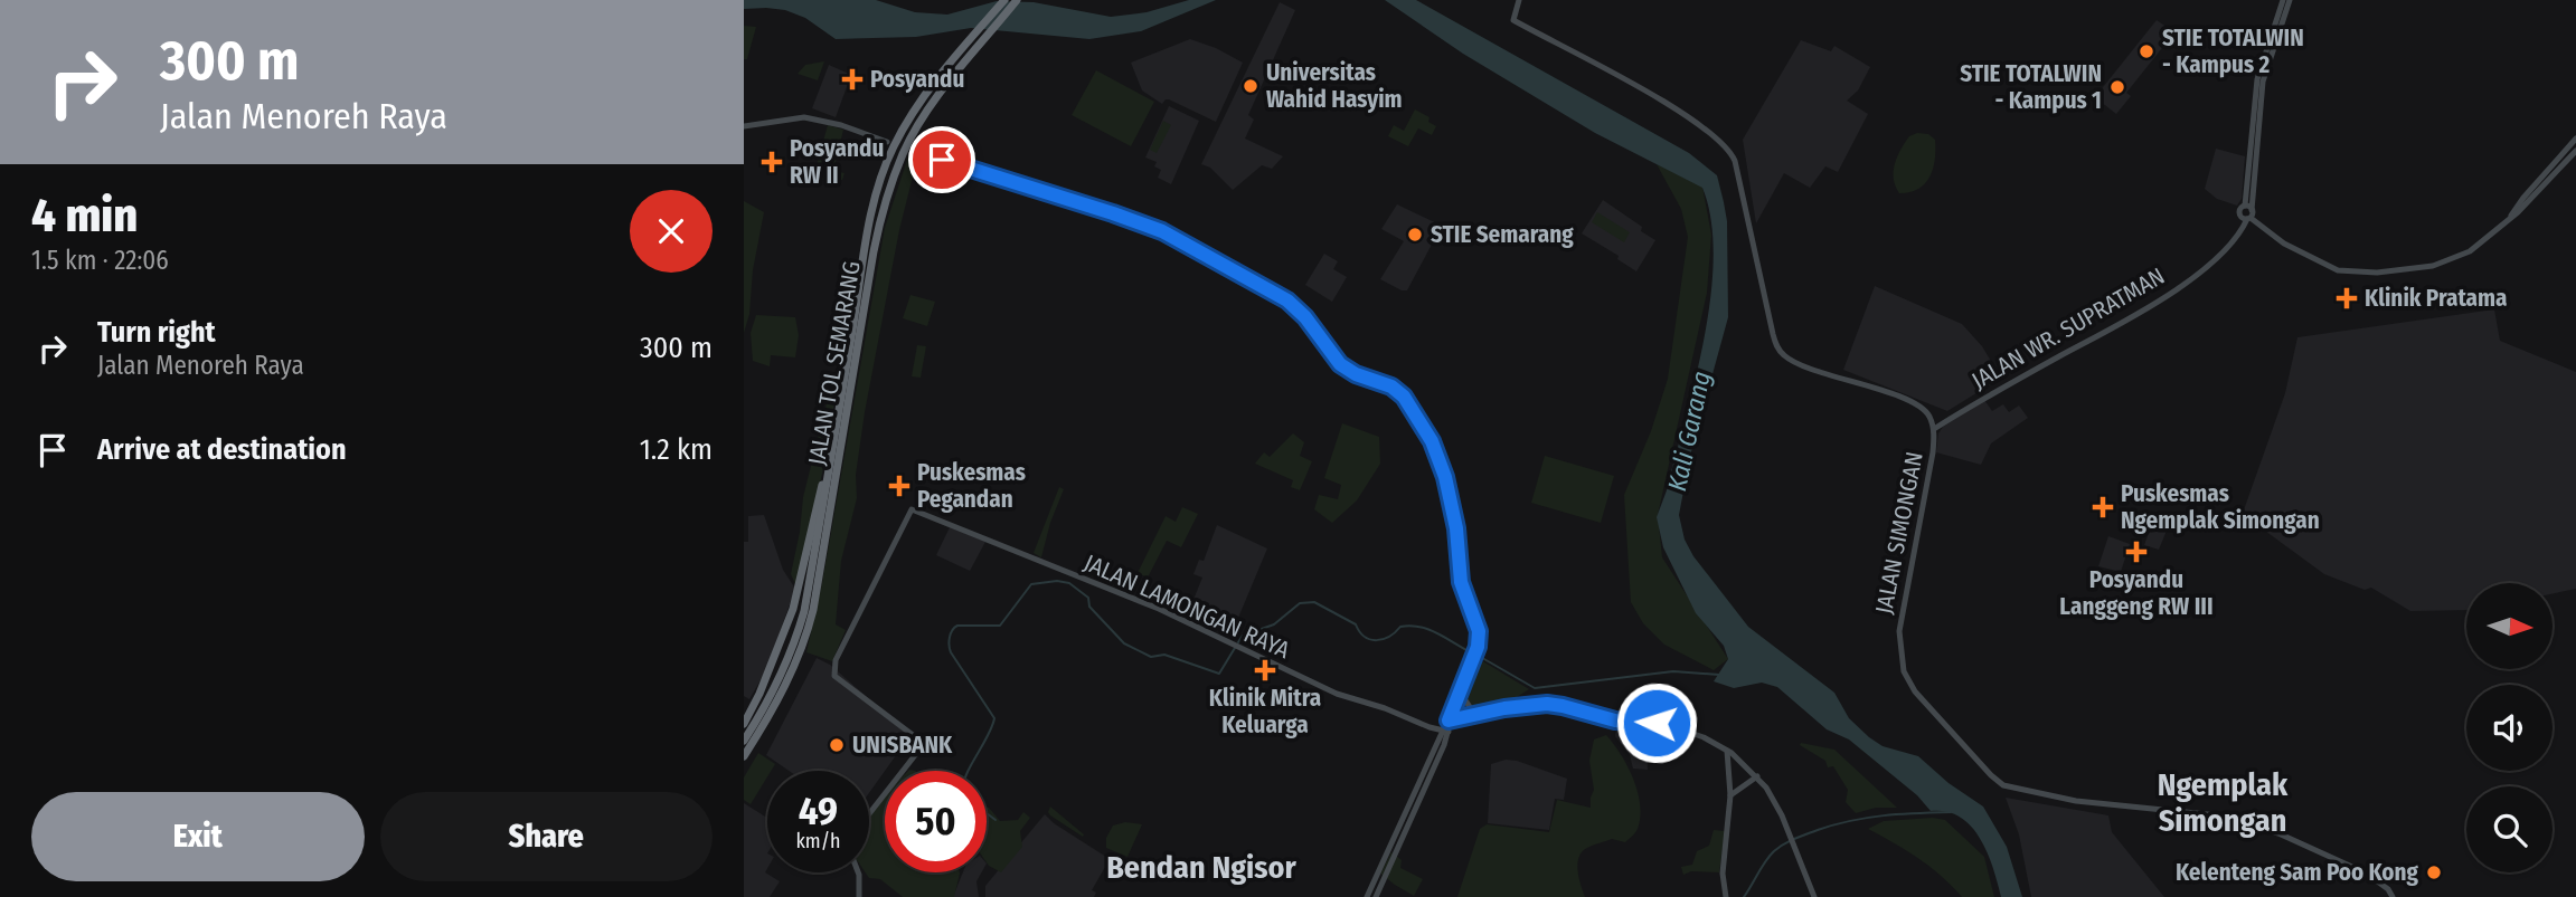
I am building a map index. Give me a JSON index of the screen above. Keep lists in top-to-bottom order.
{
  "streets": {
    "highway": ["JALAN TOL SEMARANG"],
    "main road": ["JALAN WR. SUPRATMAN", "JALAN SIMONGAN", "JALAN LAMONGAN RAYA"]
  },
  "crossings": [
    ["JALAN WR. SUPRATMAN", "JALAN SIMONGAN"]
  ],
  "districts": ["Ngemplak Simongan", "Bendan Ngisor"],
  "water": ["Kali Garang"],
  "places": {
    "other": [
      "STIE TOTALWIN - Kampus 2",
      "Universitas Wahid Hasyim",
      "STIE TOTALWIN - Kampus 1",
      "STIE Semarang",
      "UNISBANK",
      "Kelenteng Sam Poo Kong"
    ],
    "health": [
      "Posyandu",
      "Posyandu RW II",
      "Klinik Pratama",
      "Puskesmas Pegandan",
      "Puskesmas Ngemplak Simongan",
      "Posyandu Langgeng RW III",
      "Klinik Mitra Keluarga"
    ]
  },
  "north": "right",
  "page": {
    "turn": ["300 m", "Jalan Menoreh Raya"],
    "heading": ["4 min", "1.5 km · 22:06"],
    "list": [
      {
        "name": "Turn right",
        "note": "Jalan Menoreh Raya",
        "value": "300 m"
      },
      {
        "name": "Arrive at destination",
        "value": "1.2 km"
      }
    ],
    "speed": "49 km/h",
    "limit": "50",
    "buttons": ["Exit", "Share"]
  }
}
